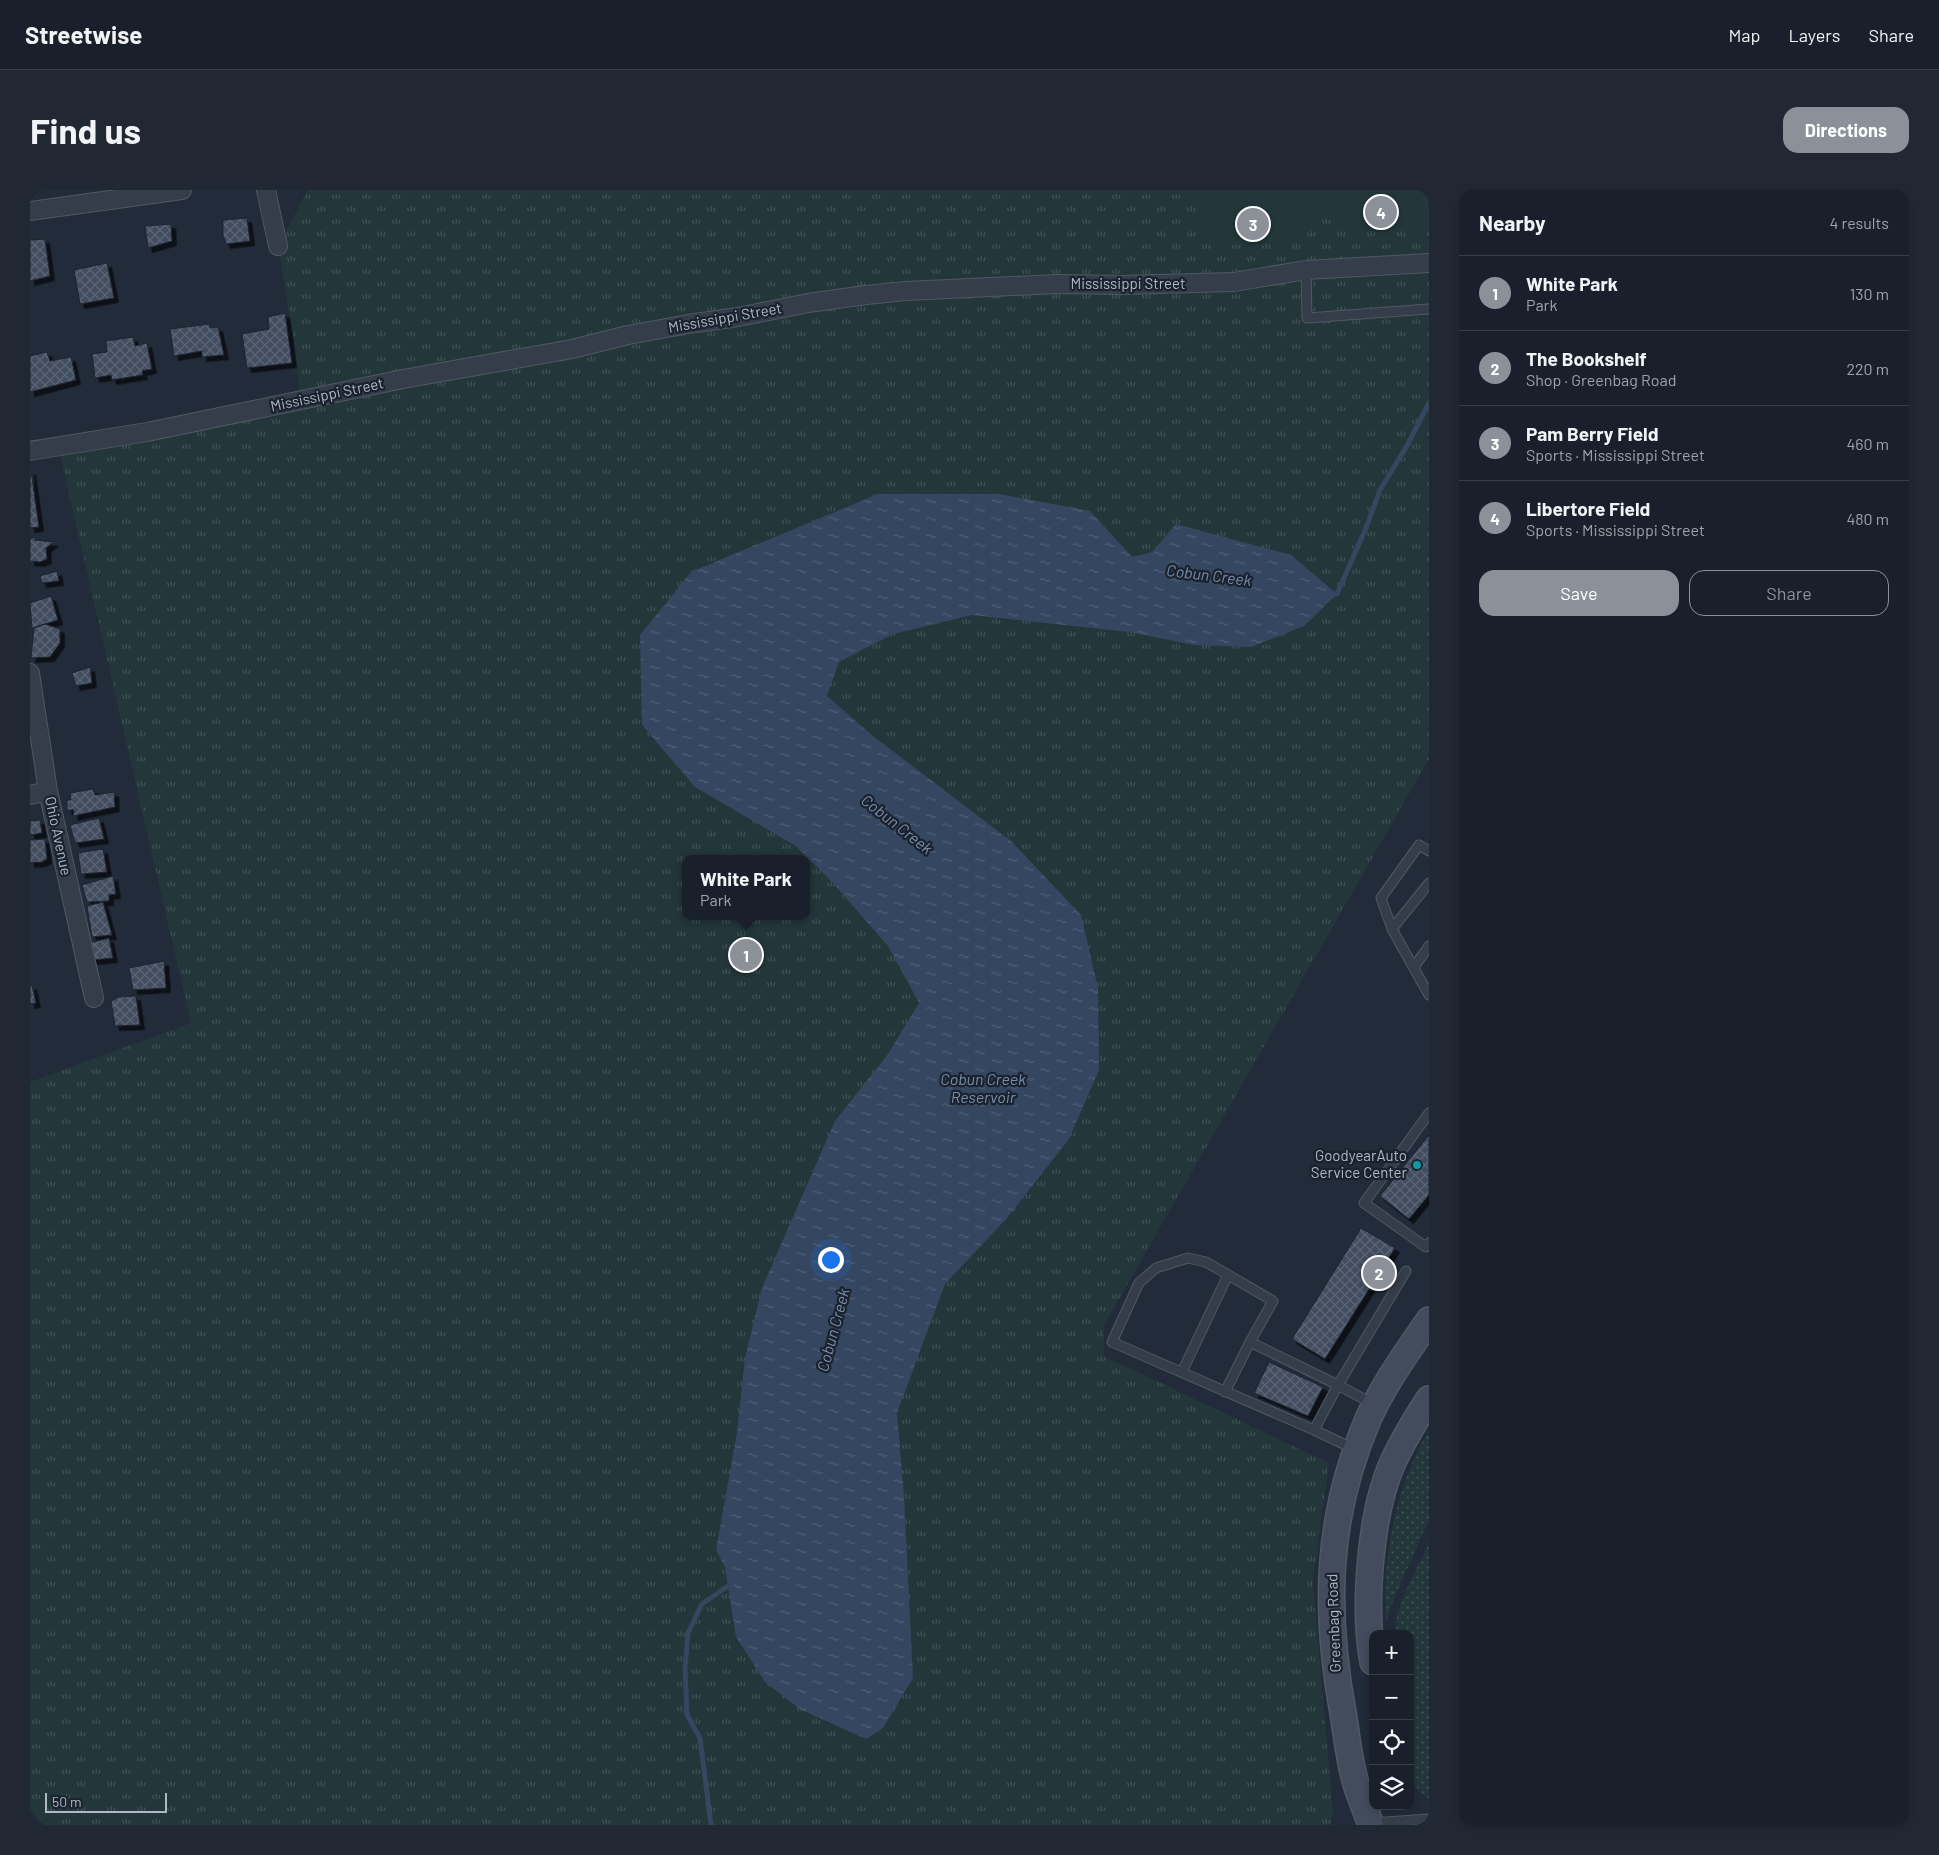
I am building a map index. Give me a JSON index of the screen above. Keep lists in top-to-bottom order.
{
  "streets": {
    "main road": ["Greenbag Road"],
    "street": ["Mississippi Street", "Ohio Avenue"]
  },
  "water": ["Cobun Creek", "Cobun Creek Reservoir"],
  "places": ["GoodyearAuto Service Center"],
  "scale_bar": "50 m",
  "page": {
    "header": "Streetwise",
    "nav": ["Map", "Layers", "Share"],
    "buttons": [
      "Directions",
      ["Save", "Share"]
    ],
    "title": "Find us",
    "heading": ["Nearby", "4 results"],
    "pins": [
      "4",
      "3",
      "1",
      "2"
    ],
    "list": [
      {
        "mark": "1",
        "name": "White Park",
        "note": "Park",
        "value": "130 m"
      },
      {
        "mark": "2",
        "name": "The Bookshelf",
        "note": "Shop · Greenbag Road",
        "value": "220 m"
      },
      {
        "mark": "3",
        "name": "Pam Berry Field",
        "note": "Sports · Mississippi Street",
        "value": "460 m"
      },
      {
        "mark": "4",
        "name": "Libertore Field",
        "note": "Sports · Mississippi Street",
        "value": "480 m"
      }
    ],
    "popup": ["White Park", "Park"],
    "map_buttons": ["+", "−"],
    "scale": "50 m"
  }
}
